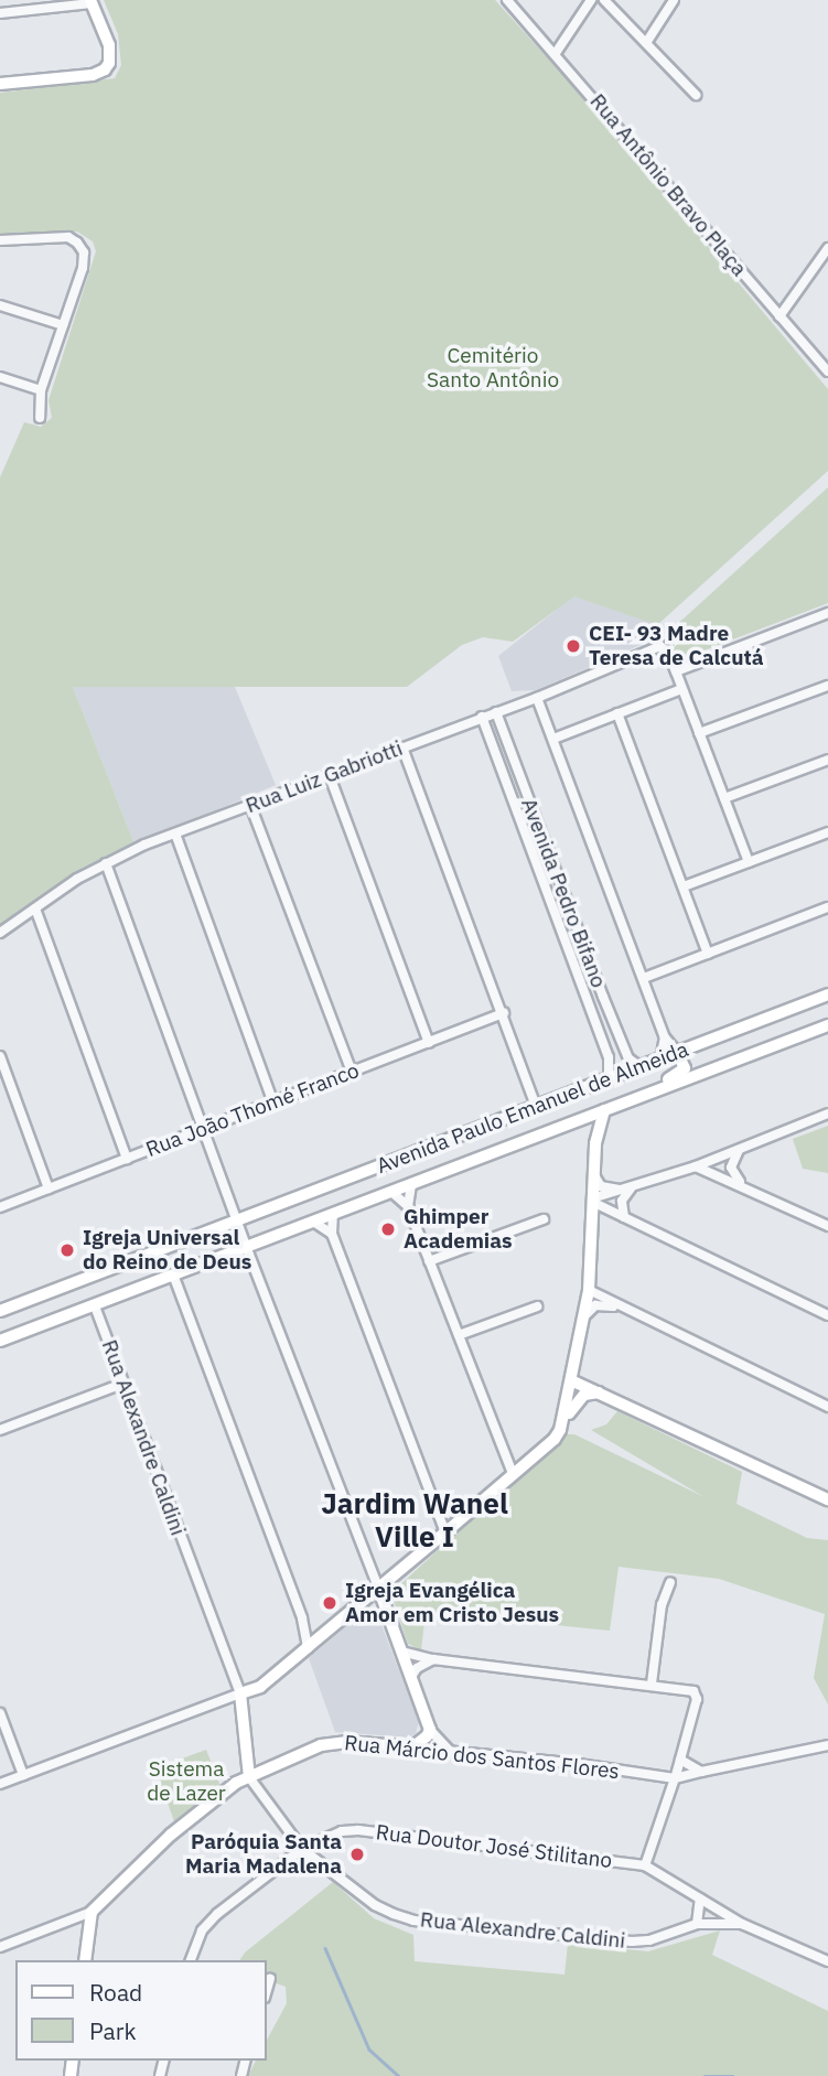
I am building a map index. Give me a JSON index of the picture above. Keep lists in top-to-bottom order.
{
  "streets": {
    "street": [
      "Rua Antônio Bravo Plaça",
      "Rua Luiz Gabriotti",
      "Avenida Pedro Bifano",
      "Avenida Paulo Emanuel de Almeida",
      "Rua João Thomé Franco",
      "Rua Alexandre Caldini",
      "Rua Márcio dos Santos Flores",
      "Rua Doutor José Stilitano"
    ]
  },
  "crossings": [
    ["Rua Luiz Gabriotti", "Avenida Pedro Bifano"],
    ["Avenida Pedro Bifano", "Avenida Paulo Emanuel de Almeida"],
    ["Avenida Paulo Emanuel de Almeida", "Rua Alexandre Caldini"],
    ["Rua Alexandre Caldini", "Rua Márcio dos Santos Flores"],
    ["Rua Alexandre Caldini", "Rua Doutor José Stilitano"]
  ],
  "districts": ["Jardim Wanel Ville I"],
  "parks": ["Cemitério Santo Antônio", "Sistema de Lazer"],
  "places": [
    "CEI- 93 Madre Teresa de Calcutá",
    "Ghimper Academias",
    "Igreja Universal do Reino de Deus",
    "Igreja Evangélica Amor em Cristo Jesus",
    "Paróquia Santa Maria Madalena"
  ],
  "legend": ["Road", "Park"]
}
